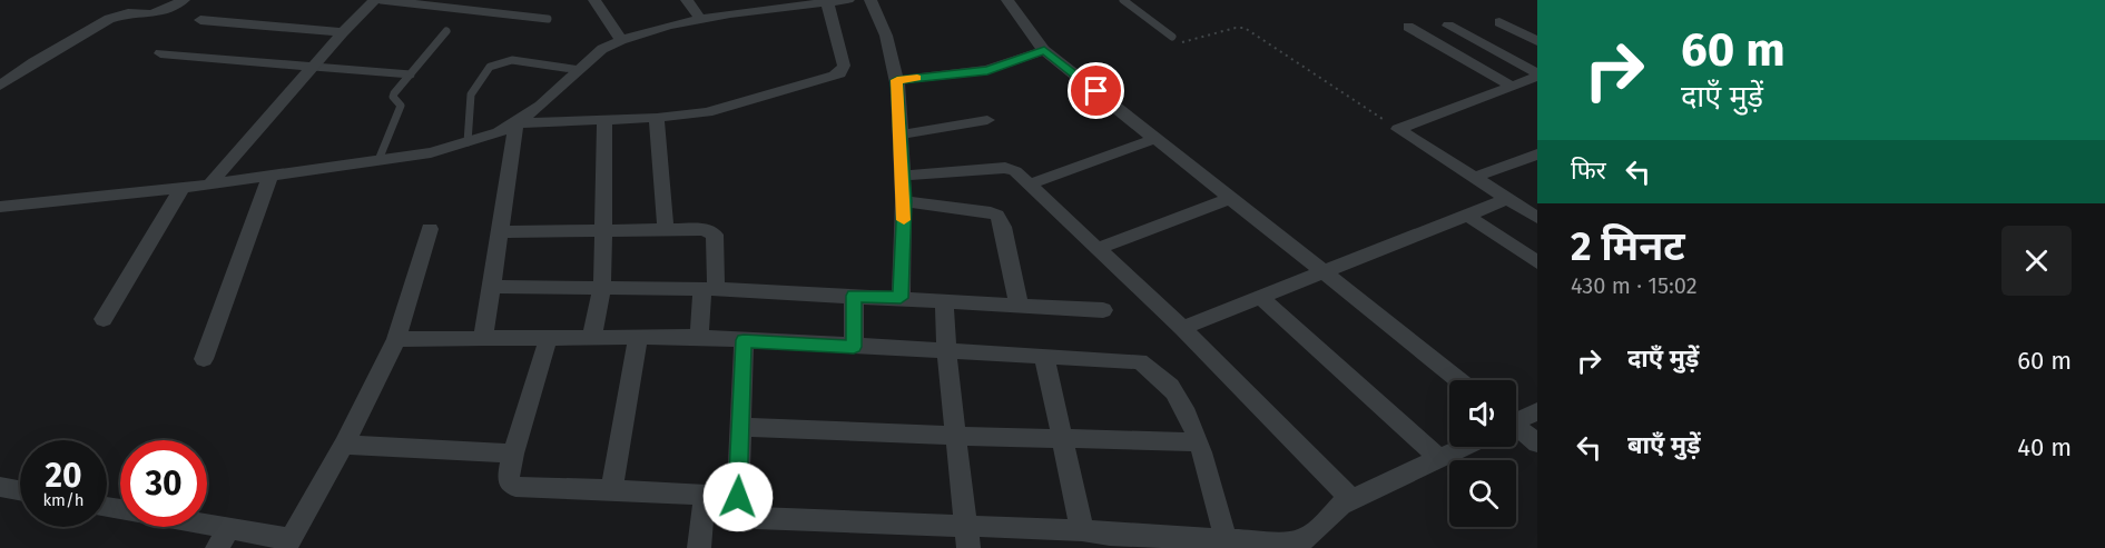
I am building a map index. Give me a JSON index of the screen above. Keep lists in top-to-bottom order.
{
  "page": {
    "turn": ["60 m", "दाएँ मुड़ें"],
    "then": "फिर",
    "heading": ["2 मिनट", "430 m · 15:02"],
    "list": [
      {
        "name": "दाएँ मुड़ें",
        "value": "60 m"
      },
      {
        "name": "बाएँ मुड़ें",
        "value": "40 m"
      }
    ],
    "speed": "20 km/h",
    "limit": "30"
  }
}
